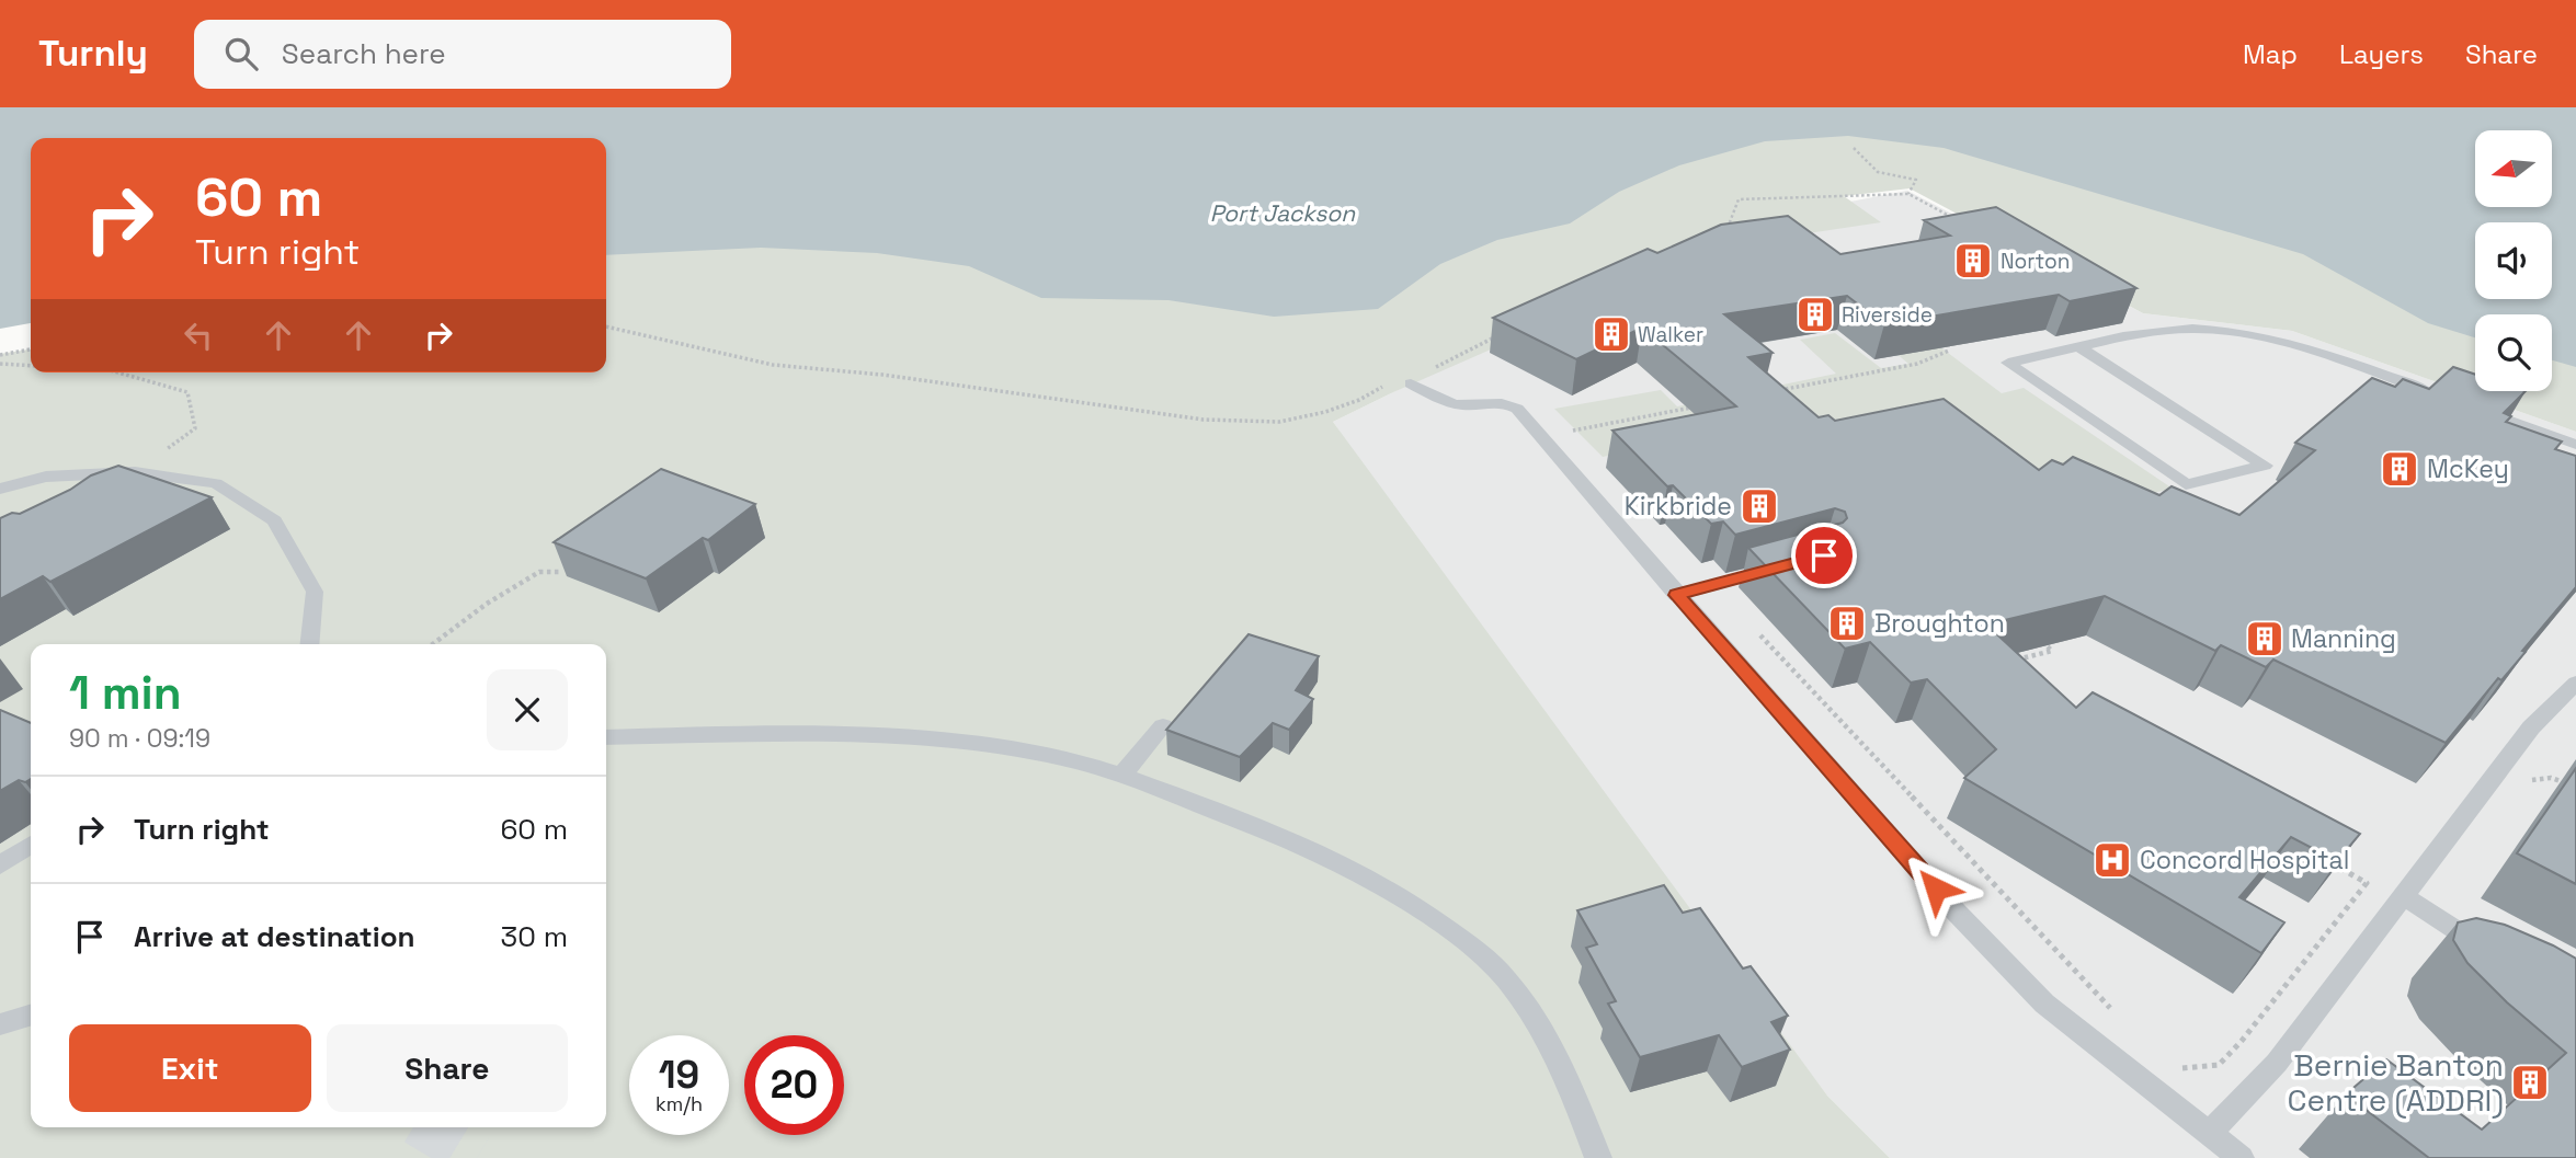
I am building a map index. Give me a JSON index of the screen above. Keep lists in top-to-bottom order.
{
  "water": ["Port Jackson"],
  "places": {
    "building": [
      "Norton",
      "Riverside",
      "Walker",
      "McKey",
      "Kirkbride",
      "Broughton",
      "Manning",
      "Bernie Banton Centre (ADDRI)"
    ],
    "hospital": ["Concord Hospital"]
  },
  "north": "left",
  "page": {
    "header": "Turnly",
    "search": "Search here",
    "nav": ["Map", "Layers", "Share"],
    "turn": ["60 m", "Turn right"],
    "heading": ["1 min", "90 m · 09:19"],
    "list": [
      {
        "name": "Turn right",
        "value": "60 m"
      },
      {
        "name": "Arrive at destination",
        "value": "30 m"
      }
    ],
    "buttons": ["Exit", "Share"],
    "speed": "19 km/h",
    "limit": "20"
  }
}
